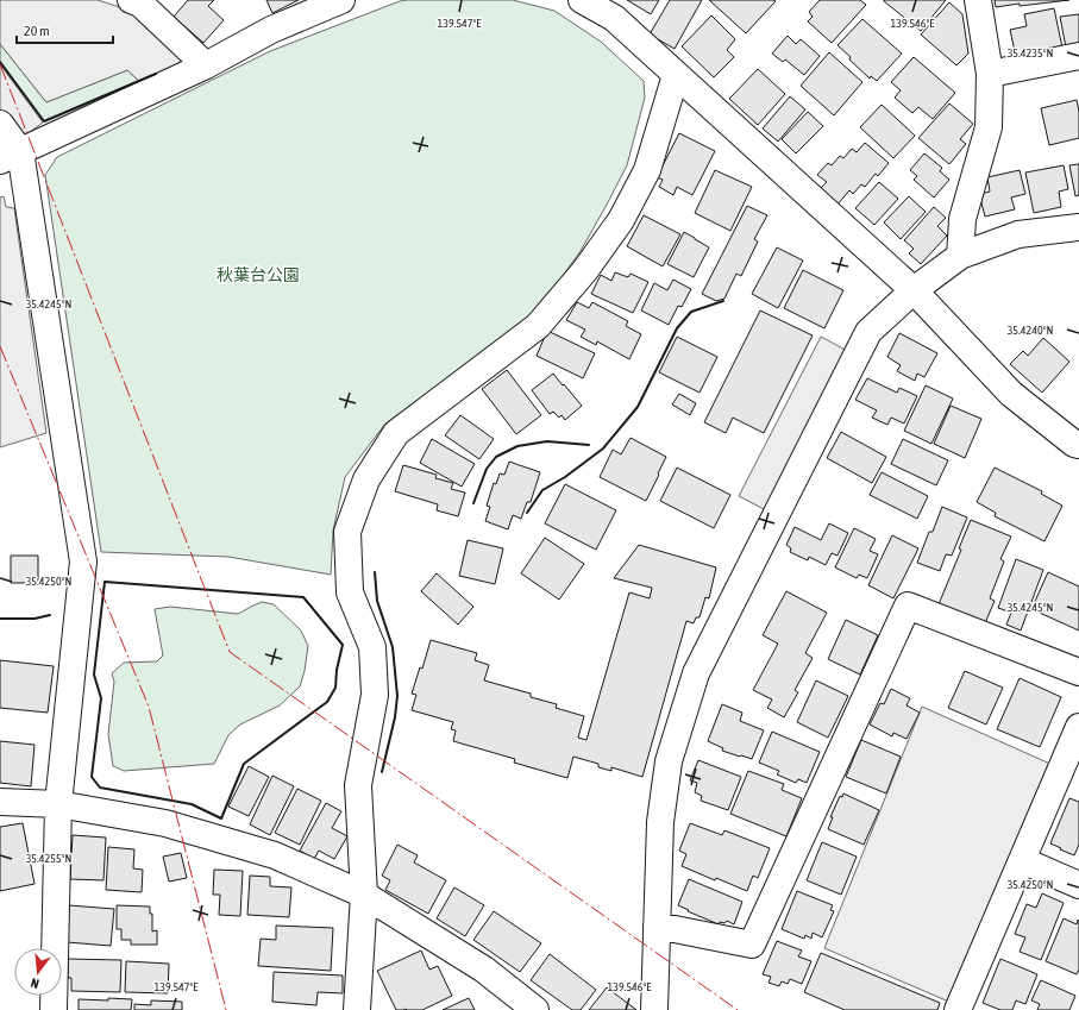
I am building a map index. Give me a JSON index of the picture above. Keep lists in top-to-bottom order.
{
  "parks": ["秋葉台公園"],
  "scale_bar": "20 m",
  "north": "bottom",
  "coordinates": [
    "139.547°E",
    "139.546°E",
    "35.4235°N",
    "35.4245°N",
    "35.4240°N",
    "35.4250°N",
    "35.4255°N"
  ]
}
